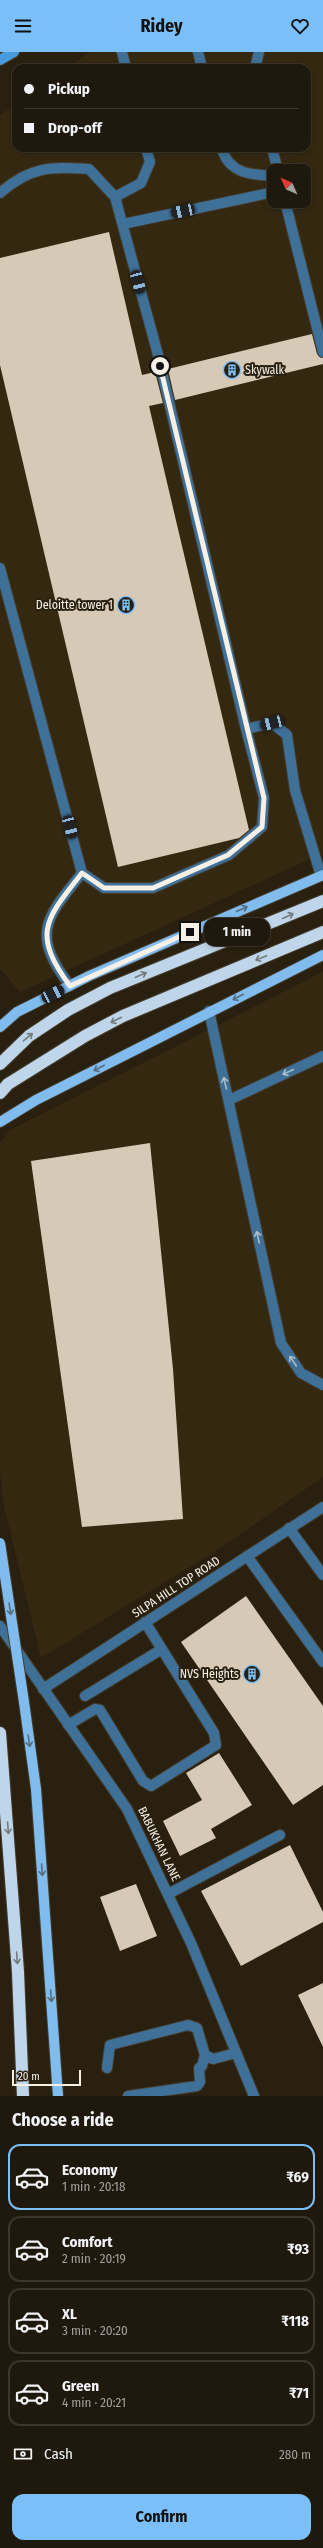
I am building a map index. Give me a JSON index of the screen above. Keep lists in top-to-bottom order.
{
  "streets": {
    "street": ["SILPA HILL TOP ROAD", "BABUKHAN LANE"]
  },
  "crossings": [
    ["SILPA HILL TOP ROAD", "BABUKHAN LANE"]
  ],
  "places": {
    "building": ["Skywalk", "Deloitte tower 1", "NVS Heights"]
  },
  "scale_bar": "20 m",
  "north": "top left",
  "page": {
    "header": "Ridey",
    "banner": ["Pickup", "Drop-off"],
    "bubble": "1 min",
    "scale": "20 m",
    "heading": "Choose a ride",
    "list": [
      {
        "name": "Economy",
        "note": "1 min · 20:18",
        "value": "₹69"
      },
      {
        "name": "Comfort",
        "note": "2 min · 20:19",
        "value": "₹93"
      },
      {
        "name": "XL",
        "note": "3 min · 20:20",
        "value": "₹118"
      },
      {
        "name": "Green",
        "note": "4 min · 20:21",
        "value": "₹71"
      }
    ],
    "pay": ["Cash", "280 m"],
    "buttons": "Confirm"
  }
}
